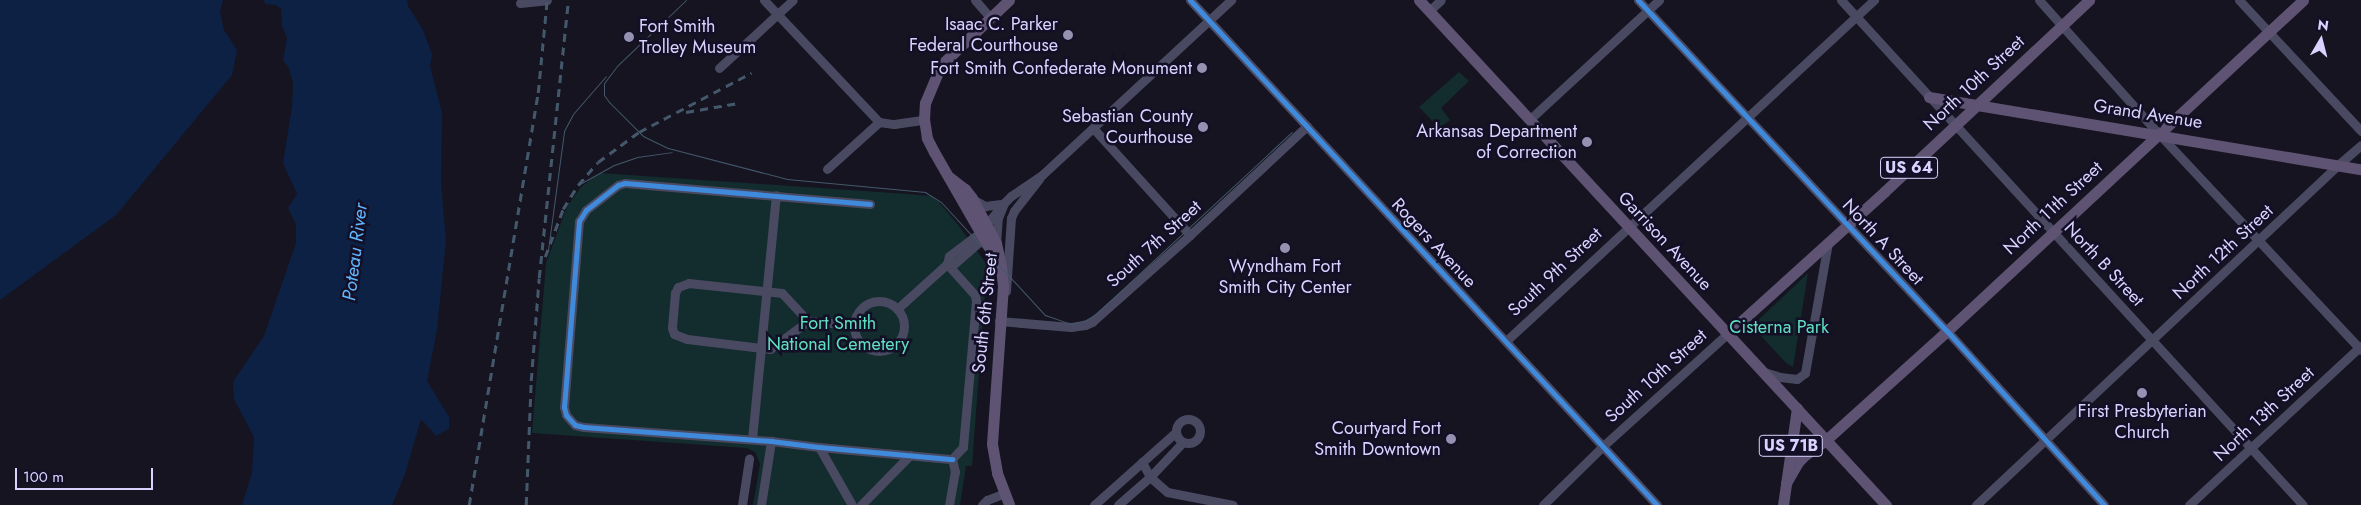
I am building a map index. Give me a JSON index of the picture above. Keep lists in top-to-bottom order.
{
  "streets": {
    "main road": [
      "North 10th Street",
      "Grand Avenue",
      "US 64",
      "North 11th Street",
      "Garrison Avenue",
      "South 6th Street",
      "US 71B"
    ],
    "street": [
      "North A Street",
      "Rogers Avenue",
      "South 7th Street",
      "North 12th Street",
      "North B Street",
      "South 9th Street",
      "South 10th Street",
      "North 13th Street"
    ]
  },
  "crossings": [
    ["North 10th Street", "Grand Avenue"],
    ["North 10th Street", "Garrison Avenue"],
    ["North 10th Street", "North A Street"],
    ["North 10th Street", "North B Street"],
    ["North 10th Street", "South 10th Street"],
    ["Grand Avenue", "North 11th Street"],
    ["Grand Avenue", "North 12th Street"],
    ["Grand Avenue", "North B Street"],
    ["North 11th Street", "Garrison Avenue"],
    ["North 11th Street", "North A Street"],
    ["North 11th Street", "North B Street"],
    ["North 11th Street", "US 71B"],
    ["Garrison Avenue", "South 9th Street"],
    ["Garrison Avenue", "South 10th Street"],
    ["Garrison Avenue", "US 71B"],
    ["North A Street", "North 12th Street"],
    ["North A Street", "South 9th Street"],
    ["Rogers Avenue", "South 7th Street"],
    ["Rogers Avenue", "South 9th Street"],
    ["Rogers Avenue", "South 6th Street"],
    ["Rogers Avenue", "South 10th Street"],
    ["South 7th Street", "South 6th Street"],
    ["North 12th Street", "North B Street"],
    ["North B Street", "South 9th Street"],
    ["North B Street", "North 13th Street"]
  ],
  "water": ["Poteau River"],
  "parks": ["Fort Smith National Cemetery", "Cisterna Park"],
  "places": [
    "Isaac C. Parker Federal Courthouse",
    "Fort Smith Trolley Museum",
    "Fort Smith Confederate Monument",
    "Sebastian County Courthouse",
    "Arkansas Department of Correction",
    "Wyndham Fort Smith City Center",
    "First Presbyterian Church",
    "Courtyard Fort Smith Downtown"
  ],
  "scale_bar": "100 m",
  "north": "top"
}
